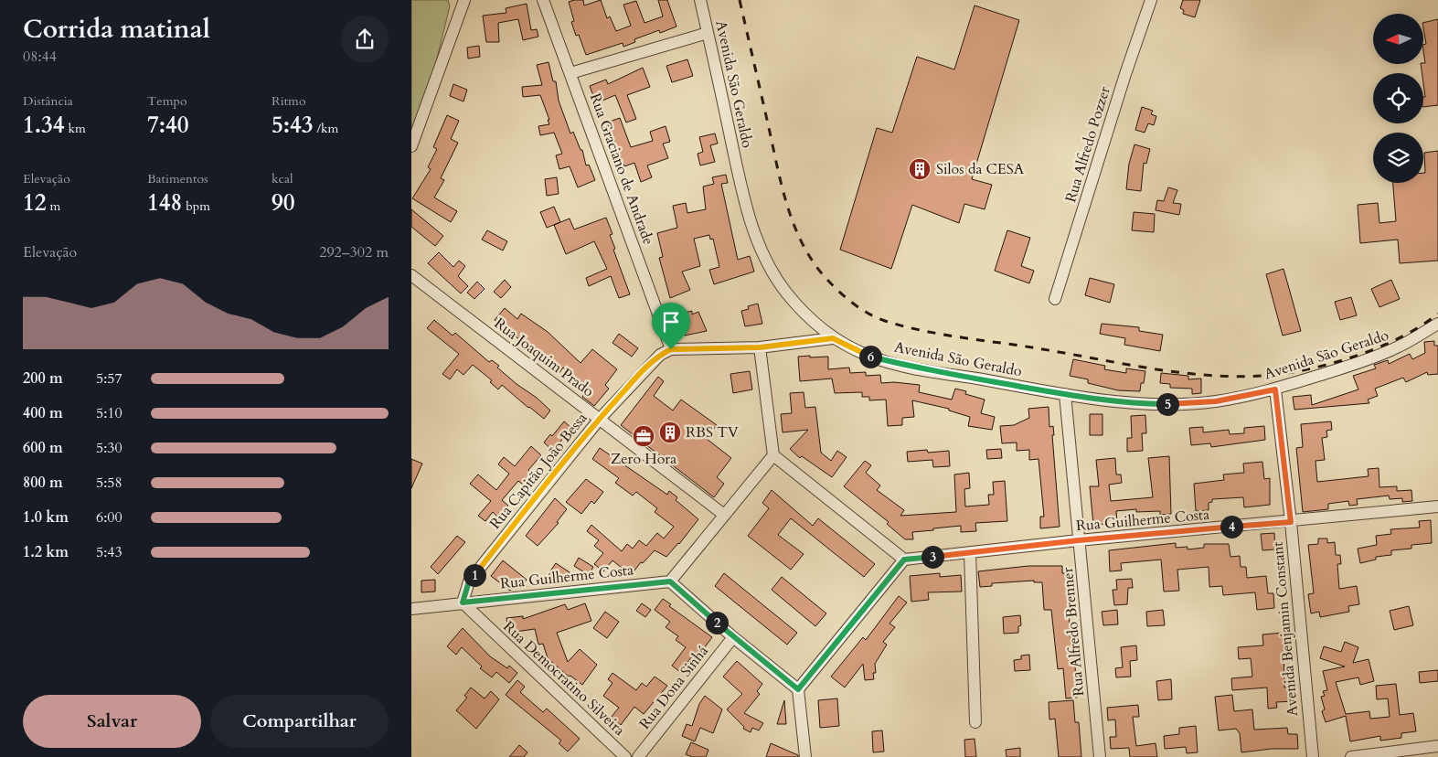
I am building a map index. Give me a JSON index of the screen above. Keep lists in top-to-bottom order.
{
  "streets": {
    "street": [
      "Avenida São Geraldo",
      "Rua Alfredo Pozzer",
      "Rua Graciano de Andrade",
      "Rua Joaquim Prado",
      "Rua Capitão João Bessa",
      "Rua Guilherme Costa",
      "Avenida Benjamin Constant",
      "Rua Alfredo Brenner",
      "Rua Democratino Silveira",
      "Rua Dona Sinhá"
    ]
  },
  "crossings": [
    ["Avenida São Geraldo", "Avenida Benjamin Constant"],
    ["Avenida São Geraldo", "Rua Alfredo Brenner"],
    ["Rua Graciano de Andrade", "Rua Capitão João Bessa"],
    ["Rua Joaquim Prado", "Rua Capitão João Bessa"],
    ["Rua Capitão João Bessa", "Rua Guilherme Costa"],
    ["Rua Capitão João Bessa", "Rua Democratino Silveira"],
    ["Rua Guilherme Costa", "Avenida Benjamin Constant"],
    ["Rua Guilherme Costa", "Rua Alfredo Brenner"],
    ["Rua Guilherme Costa", "Rua Democratino Silveira"]
  ],
  "places": {
    "building": ["Silos da CESA", "RBS TV"],
    "office": ["Zero Hora"]
  },
  "north": "left",
  "page": {
    "heading": ["Corrida matinal", "08:44"],
    "stats": [
      ["Distância", "1.34 km"],
      ["Tempo", "7:40"],
      ["Ritmo", "5:43 /km"],
      ["Elevação", "12 m"],
      ["Batimentos", "148 bpm"],
      ["kcal", "90"]
    ],
    "chart": ["Elevação", "292–302 m"],
    "pins": [
      "6",
      "5",
      "4",
      "3",
      "1",
      "2"
    ],
    "list": [
      {
        "name": "200 m",
        "note": "5:57"
      },
      {
        "name": "400 m",
        "note": "5:10"
      },
      {
        "name": "600 m",
        "note": "5:30"
      },
      {
        "name": "800 m",
        "note": "5:58"
      },
      {
        "name": "1.0 km",
        "note": "6:00"
      },
      {
        "name": "1.2 km",
        "note": "5:43"
      }
    ],
    "buttons": ["Salvar", "Compartilhar"]
  }
}
